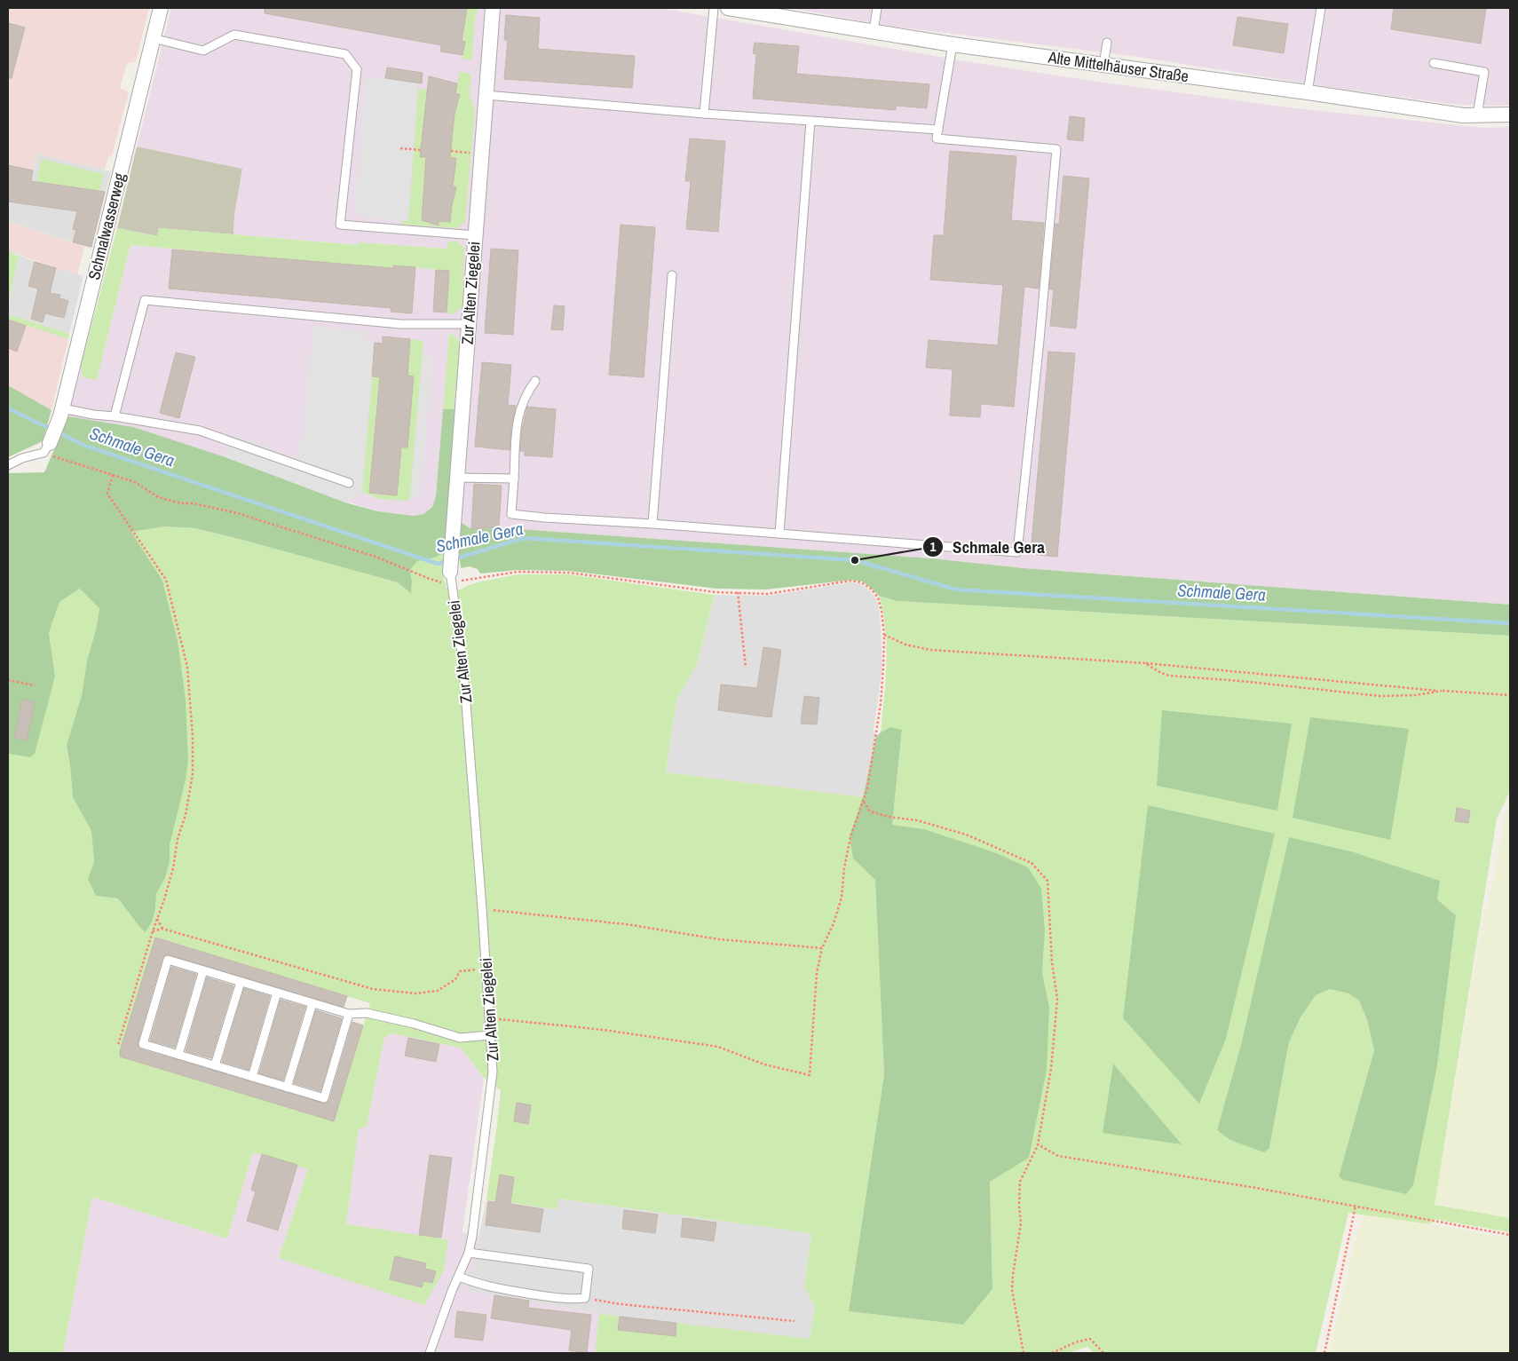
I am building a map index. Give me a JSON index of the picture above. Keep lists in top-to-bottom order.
{
  "streets": {
    "street": ["Alte Mittelhäuser Straße", "Schmalwasserweg", "Zur Alten Ziegelei"]
  },
  "water": ["Schmale Gera"],
  "places": ["Schmale Gera"]
}
